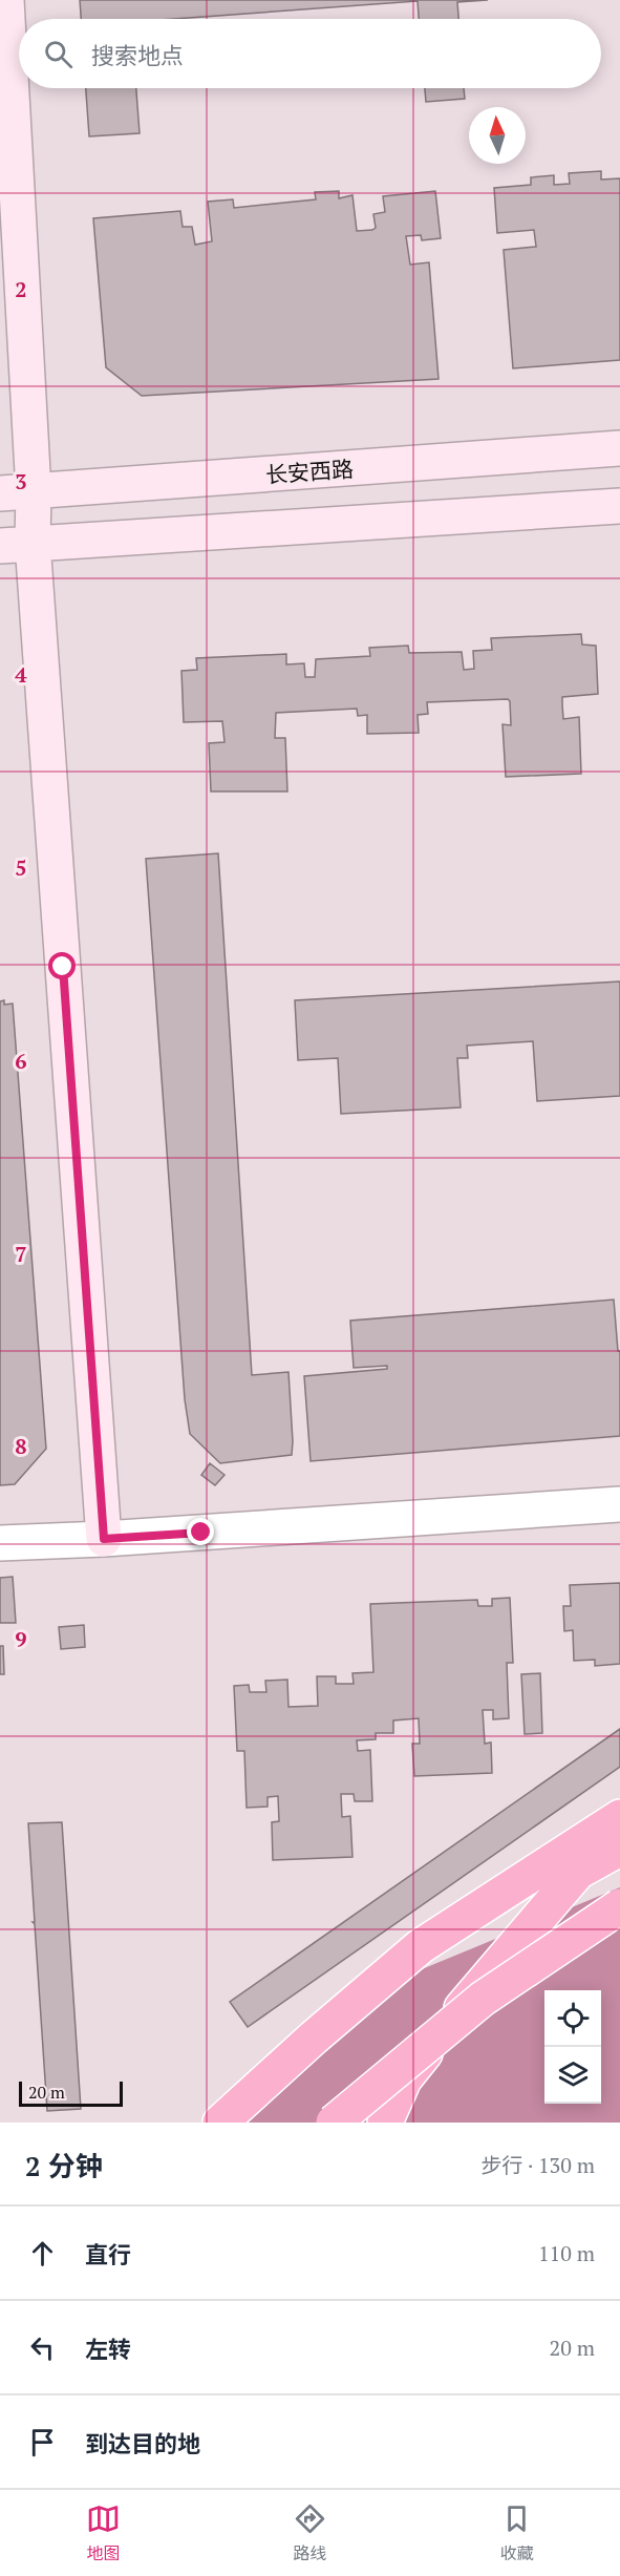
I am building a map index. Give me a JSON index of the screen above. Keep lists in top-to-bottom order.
{
  "streets": {
    "street": ["长安西路"]
  },
  "scale_bar": "20 m",
  "north": "top",
  "page": {
    "search": "搜索地点",
    "scale": "20 m",
    "heading": ["2 分钟", "步行 · 130 m"],
    "list": [
      ["直行", "110 m"],
      ["左转", "20 m"],
      "到达目的地"
    ],
    "nav": ["地图", "路线", "收藏"]
  },
  "grid": {
    "rows": [
      "2",
      "3",
      "4",
      "5",
      "6",
      "7",
      "8",
      "9"
    ]
  }
}
